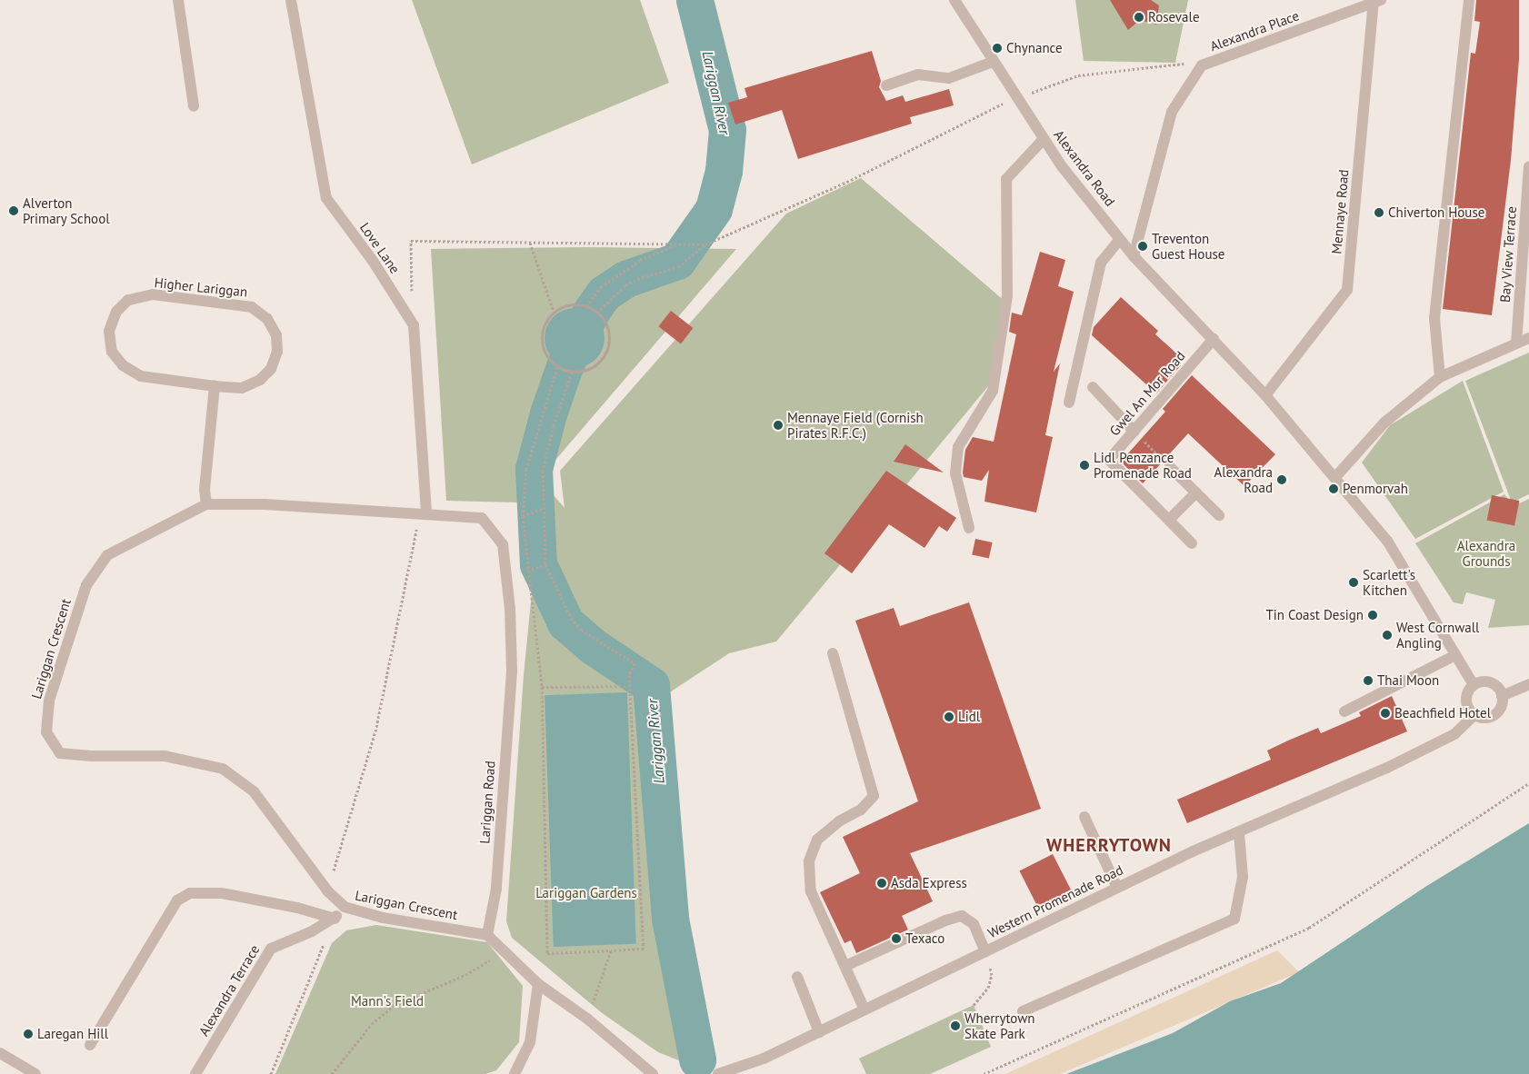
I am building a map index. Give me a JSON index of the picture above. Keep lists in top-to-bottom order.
{
  "streets": {
    "street": [
      "Alexandra Place",
      "Alexandra Road",
      "Mennaye Road",
      "Love Lane",
      "Bay View Terrace",
      "Higher Lariggan",
      "Gwel An Mor Road",
      "Lariggan Crescent",
      "Lariggan Road",
      "Western Promenade Road",
      "Alexandra Terrace"
    ]
  },
  "crossings": [
    ["Alexandra Place", "Alexandra Road"],
    ["Alexandra Place", "Mennaye Road"],
    ["Alexandra Road", "Mennaye Road"],
    ["Alexandra Road", "Gwel An Mor Road"],
    ["Alexandra Road", "Western Promenade Road"],
    ["Love Lane", "Lariggan Crescent"],
    ["Love Lane", "Lariggan Road"],
    ["Lariggan Crescent", "Lariggan Road"],
    ["Lariggan Crescent", "Alexandra Terrace"]
  ],
  "districts": ["WHERRYTOWN"],
  "water": ["Lariggan River"],
  "parks": ["Alexandra Grounds", "Lariggan Gardens", "Mann's Field"],
  "places": [
    "Rosevale",
    "Chynance",
    "Alverton Primary School",
    "Chiverton House",
    "Treventon Guest House",
    "Mennaye Field (Cornish Pirates R.F.C.)",
    "Lidl Penzance Promenade Road",
    "Alexandra Road",
    "Penmorvah",
    "Scarlett's Kitchen",
    "Tin Coast Design",
    "West Cornwall Angling",
    "Thai Moon",
    "Beachfield Hotel",
    "Lidl",
    "Asda Express",
    "Texaco",
    "Wherrytown Skate Park",
    "Laregan Hill"
  ]
}
